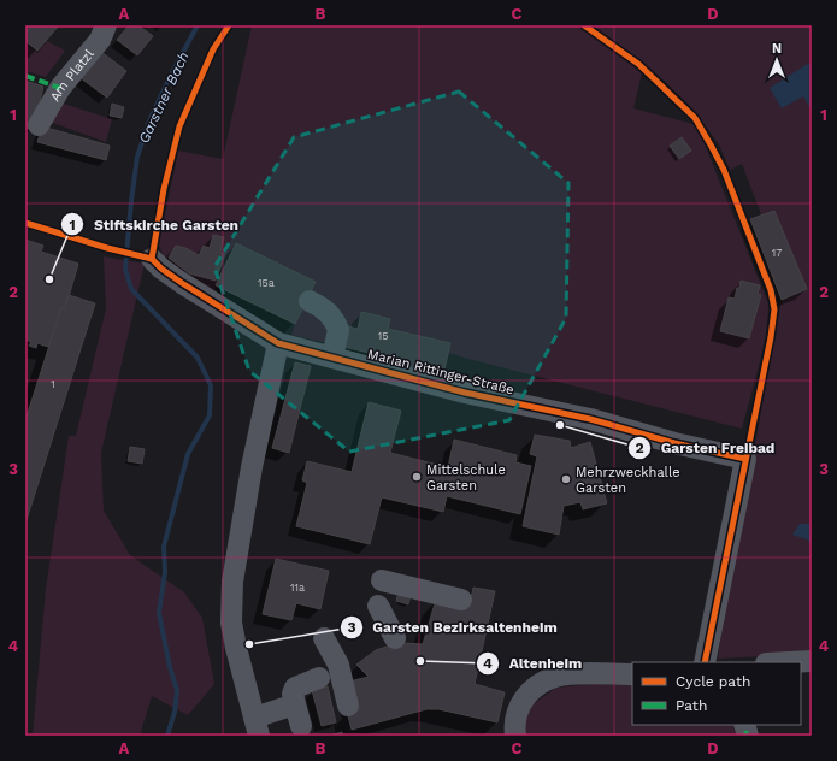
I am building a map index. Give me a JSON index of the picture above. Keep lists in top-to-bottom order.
{
  "streets": {
    "street": ["Am Platzl", "Marian Rittinger-Straße"]
  },
  "water": ["Garstner Bach"],
  "places": [
    "Stiftskirche Garsten",
    "Garsten Freibad",
    "Mittelschule Garsten",
    "Mehrzweckhalle Garsten",
    "Garsten Bezirksaltenheim",
    "Altenheim"
  ],
  "house_numbers": [
    "17",
    "15a",
    "15",
    "1",
    "11a"
  ],
  "legend": ["Cycle path", "Path"],
  "north": "top",
  "grid": {
    "columns": [
      "A",
      "B",
      "C",
      "D"
    ],
    "rows": [
      "1",
      "2",
      "3",
      "4"
    ]
  }
}
